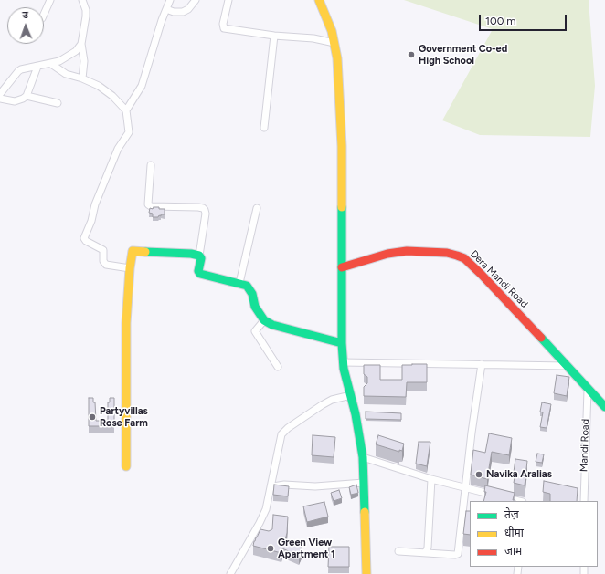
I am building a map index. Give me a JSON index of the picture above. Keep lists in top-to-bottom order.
{
  "streets": {
    "street": ["Dera Mandi Road", "Mandi Road"]
  },
  "crossings": [
    ["Dera Mandi Road", "Mandi Road"]
  ],
  "places": [
    "Government Co-ed High School",
    "Partyvillas Rose Farm",
    "Navika Aralias",
    "Green View Apartment 1"
  ],
  "legend": ["तेज़", "धीमा", "जाम"],
  "scale_bar": "100 m",
  "north": "top"
}
